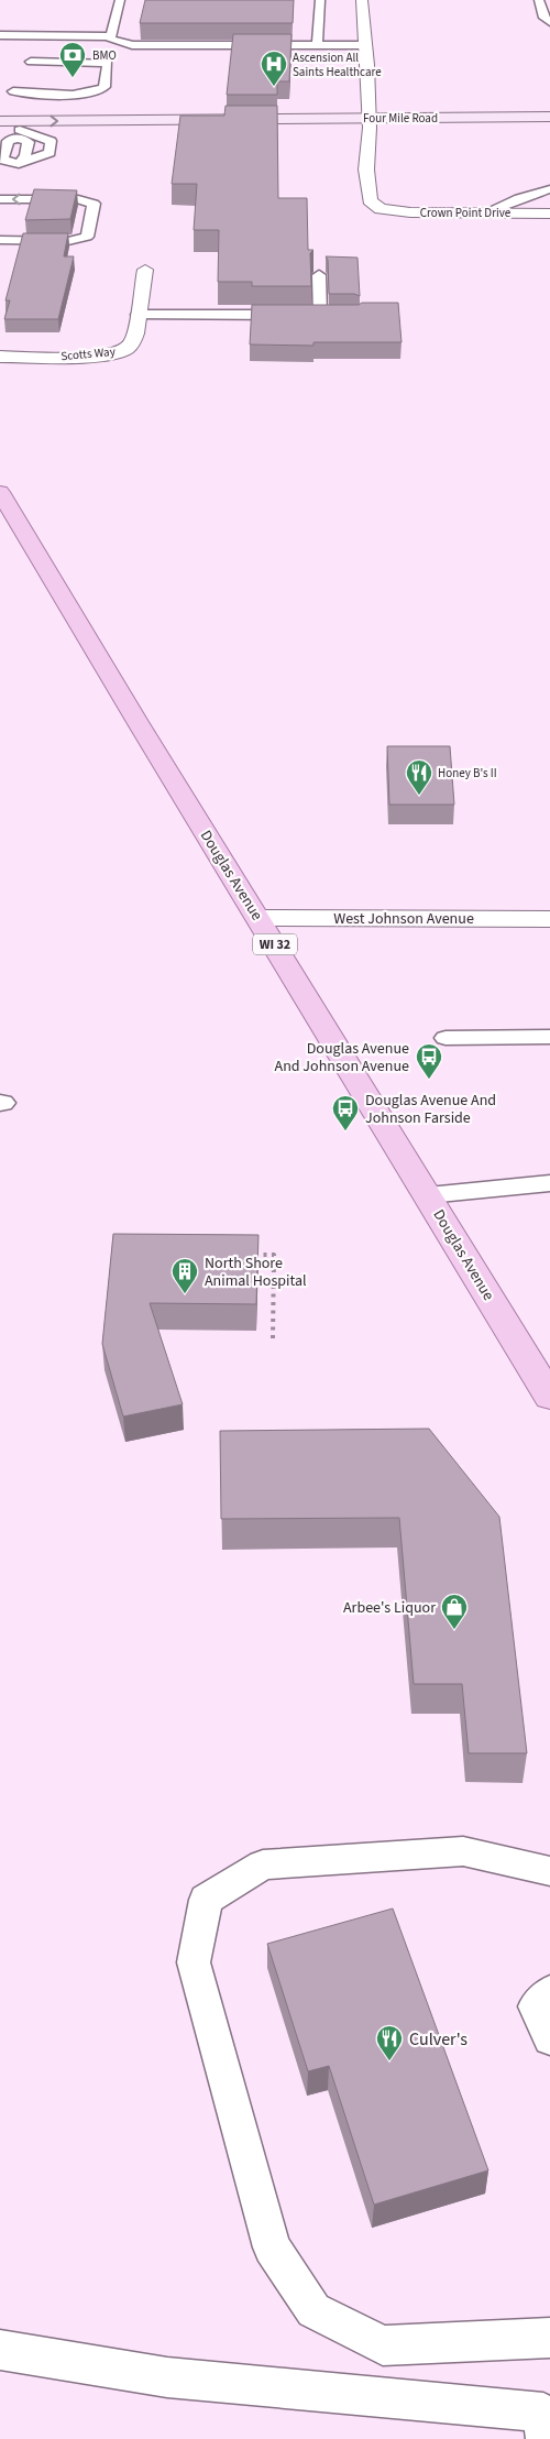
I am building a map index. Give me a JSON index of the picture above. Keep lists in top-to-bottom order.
{
  "streets": {
    "main road": ["Four Mile Road", "Douglas Avenue", "WI 32"],
    "street": ["Crown Point Drive", "Scotts Way", "West Johnson Avenue"]
  },
  "crossings": [
    ["Four Mile Road", "Crown Point Drive"],
    ["Douglas Avenue", "West Johnson Avenue"]
  ],
  "places": {
    "bank": ["BMO"],
    "hospital": ["Ascension All Saints Healthcare"],
    "restaurant": ["Honey B's II", "Culver's"],
    "bus stop": ["Douglas Avenue And Johnson Avenue", "Douglas Avenue And Johnson Farside"],
    "building": ["North Shore Animal Hospital"],
    "shop": ["Arbee's Liquor"]
  }
}
